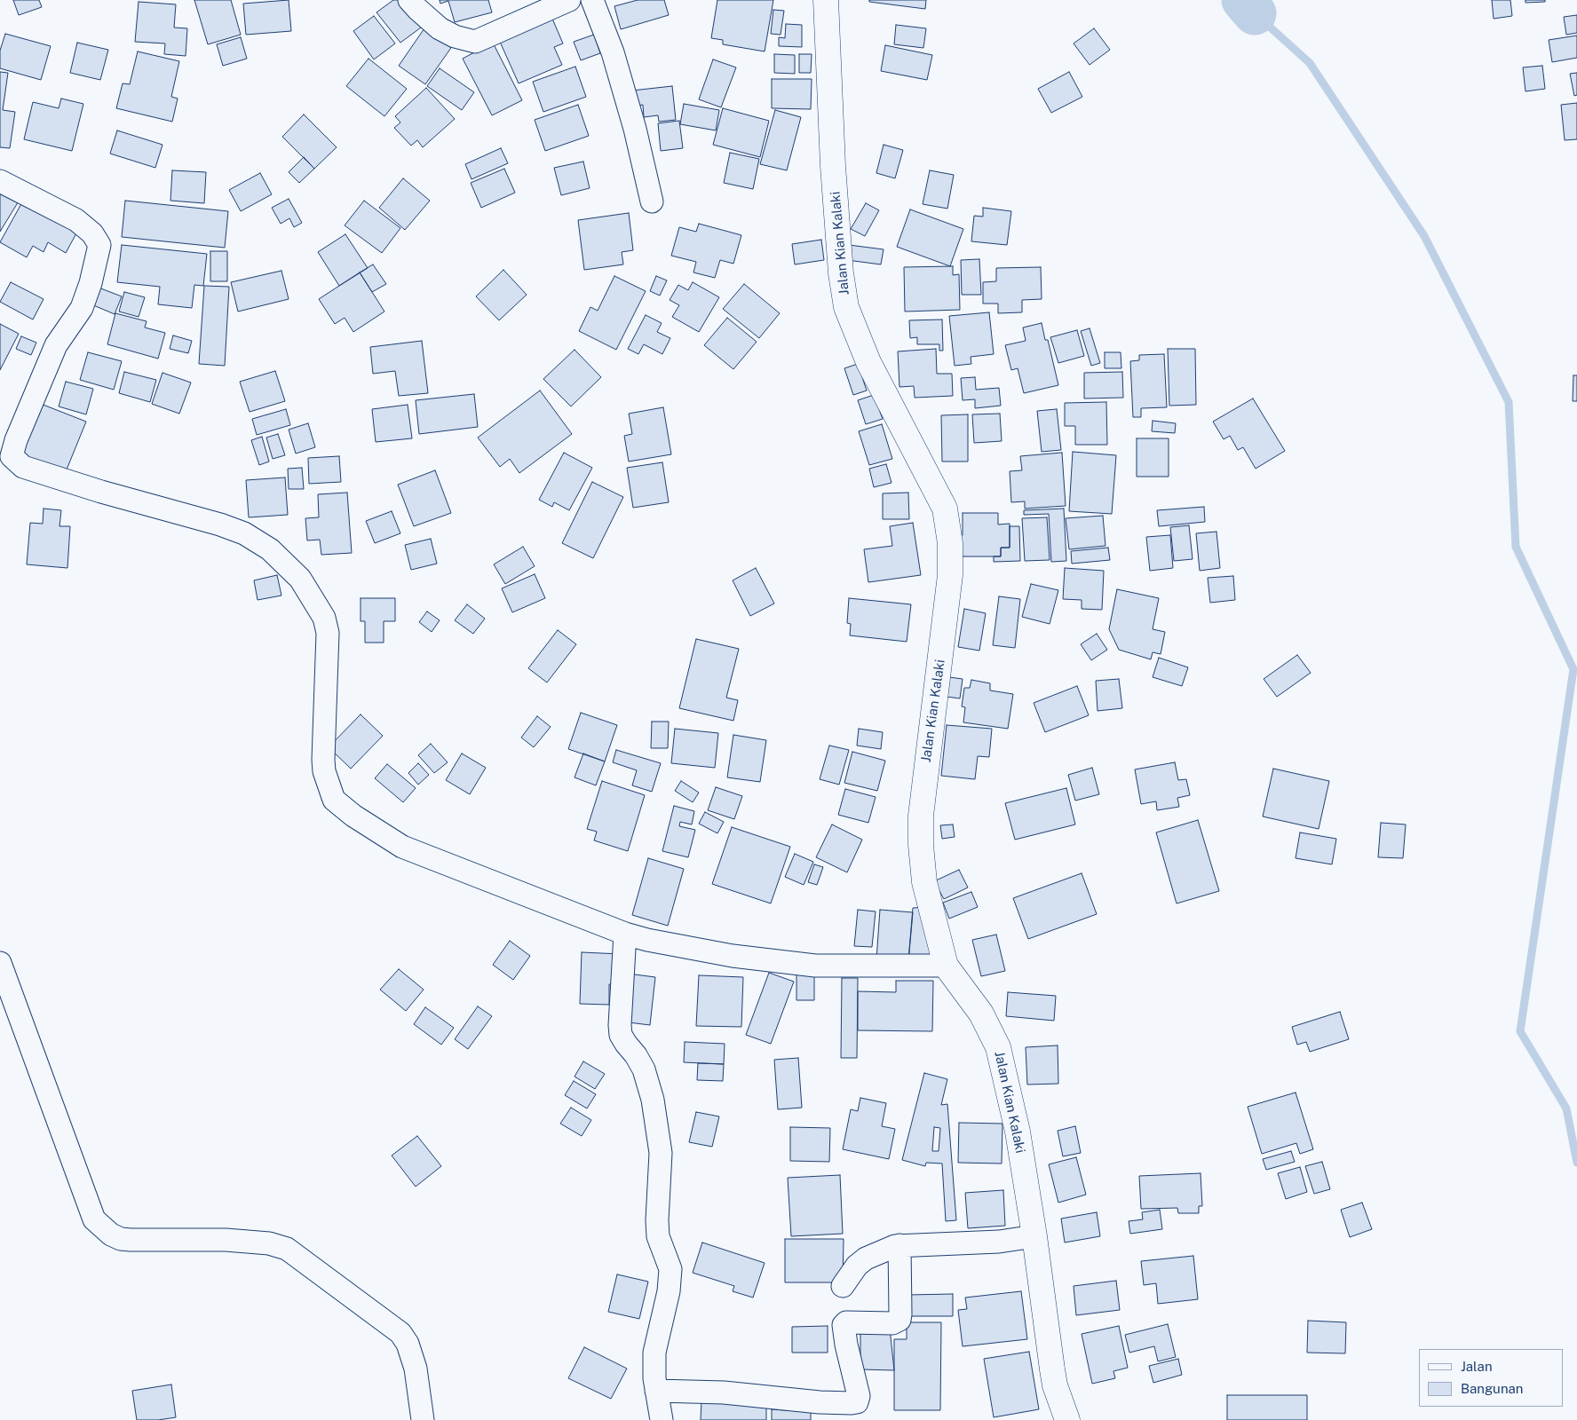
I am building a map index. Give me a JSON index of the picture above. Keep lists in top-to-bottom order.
{
  "streets": {
    "street": ["Jalan Kian Kalaki"]
  },
  "legend": ["Jalan", "Bangunan"]
}
